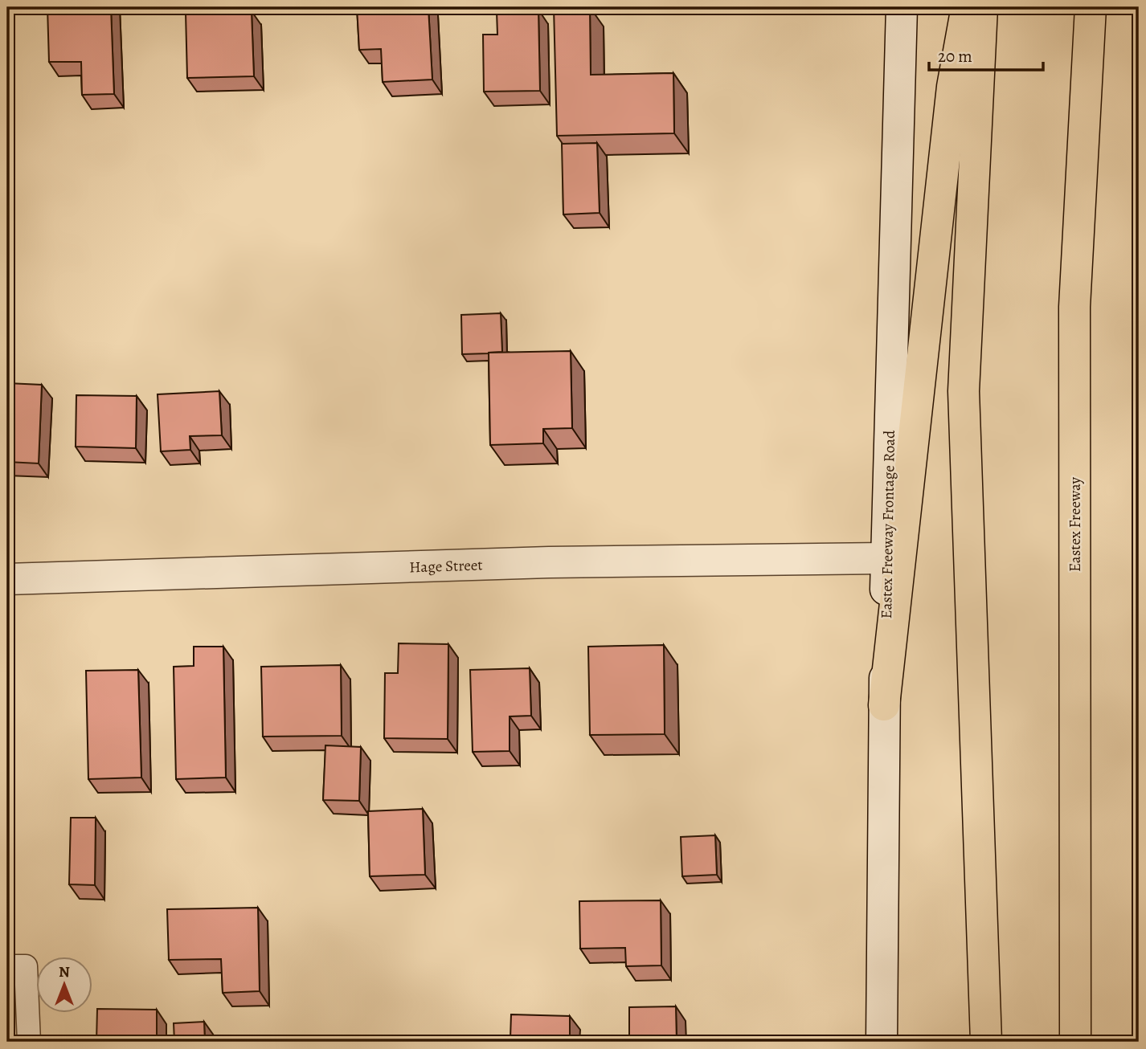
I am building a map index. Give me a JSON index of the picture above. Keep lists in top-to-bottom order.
{
  "streets": {
    "highway": ["Eastex Freeway"],
    "main road": ["Eastex Freeway Frontage Road", "Hage Street"]
  },
  "crossings": [
    ["Eastex Freeway Frontage Road", "Hage Street"]
  ],
  "scale_bar": "20 m",
  "north": "top"
}
